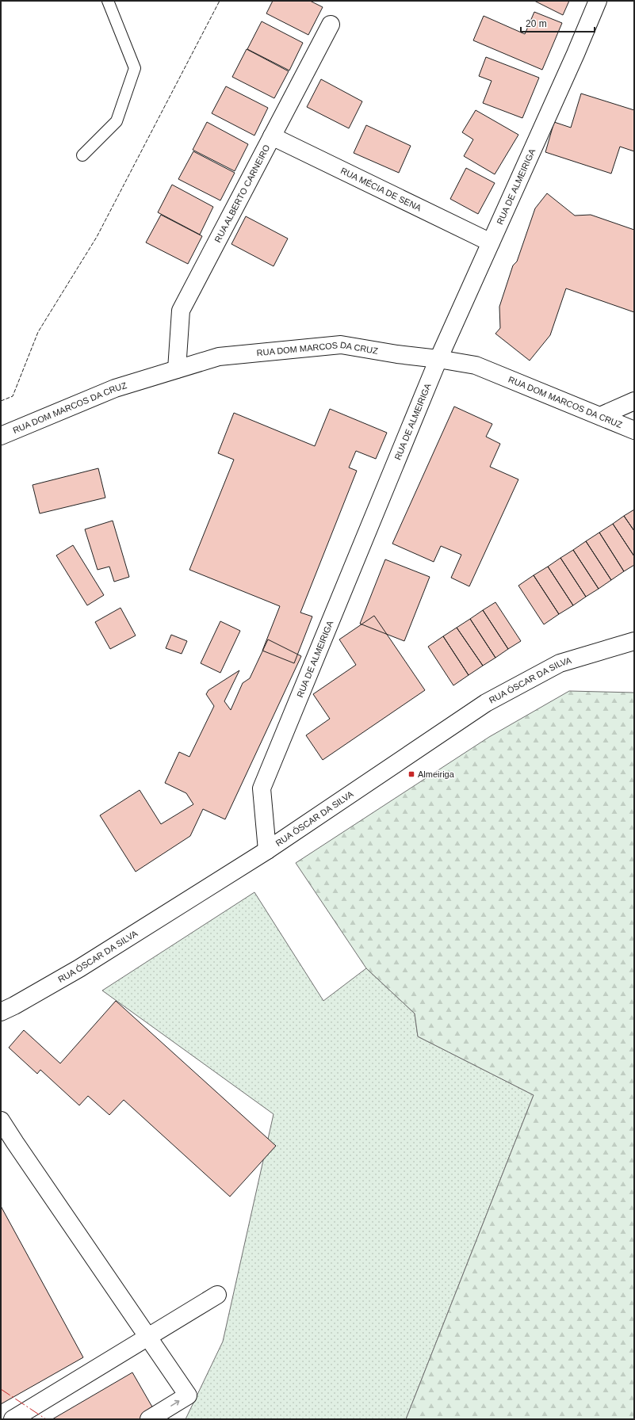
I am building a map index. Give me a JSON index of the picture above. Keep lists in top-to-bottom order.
{
  "streets": {
    "street": [
      "RUA DE ALMEIRIGA",
      "RUA MÉCIA DE SENA",
      "RUA ALBERTO CARNEIRO",
      "RUA DOM MARCOS DA CRUZ",
      "RUA ÓSCAR DA SILVA"
    ]
  },
  "crossings": [
    ["RUA DE ALMEIRIGA", "RUA MÉCIA DE SENA"],
    ["RUA DE ALMEIRIGA", "RUA DOM MARCOS DA CRUZ"],
    ["RUA DE ALMEIRIGA", "RUA ÓSCAR DA SILVA"],
    ["RUA MÉCIA DE SENA", "RUA ALBERTO CARNEIRO"],
    ["RUA ALBERTO CARNEIRO", "RUA DOM MARCOS DA CRUZ"]
  ],
  "places": {
    "transit": ["Almeiriga"]
  },
  "scale_bar": "20 m"
}
